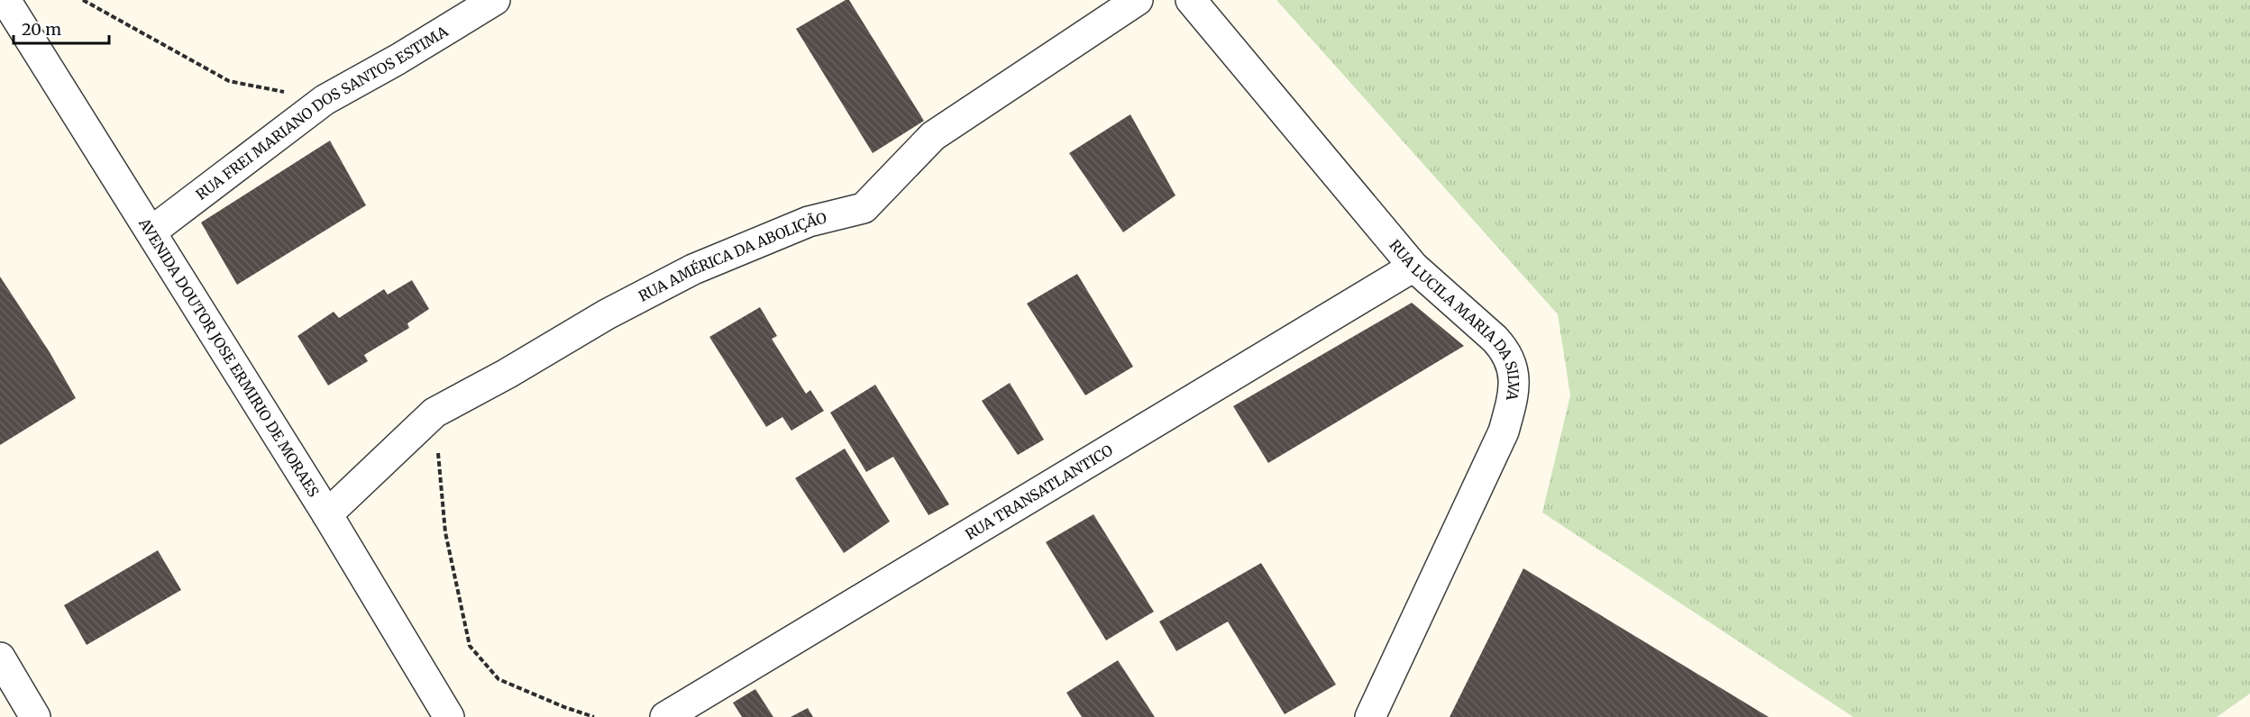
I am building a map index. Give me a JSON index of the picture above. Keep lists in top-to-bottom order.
{
  "streets": {
    "street": [
      "RUA FREI MARIANO DOS SANTOS ESTIMA",
      "RUA AMÉRICA DA ABOLIÇÃO",
      "RUA LUCILA MARIA DA SILVA",
      "AVENIDA DOUTOR JOSE ERMIRIO DE MORAES",
      "RUA TRANSATLANTICO"
    ]
  },
  "crossings": [
    ["RUA FREI MARIANO DOS SANTOS ESTIMA", "AVENIDA DOUTOR JOSE ERMIRIO DE MORAES"],
    ["RUA AMÉRICA DA ABOLIÇÃO", "AVENIDA DOUTOR JOSE ERMIRIO DE MORAES"],
    ["RUA LUCILA MARIA DA SILVA", "RUA TRANSATLANTICO"]
  ],
  "scale_bar": "20 m"
}
